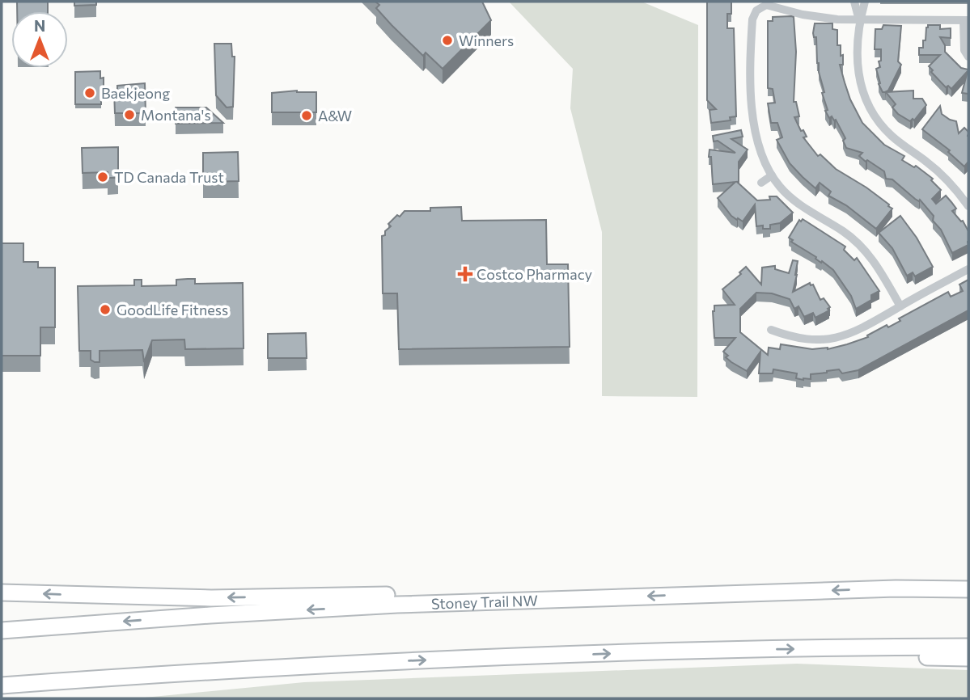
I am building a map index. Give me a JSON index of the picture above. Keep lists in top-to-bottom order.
{
  "streets": {
    "highway": ["Stoney Trail NW"]
  },
  "places": {
    "other": [
      "Winners",
      "Baekjeong",
      "Montana's",
      "A&W",
      "TD Canada Trust",
      "GoodLife Fitness"
    ],
    "health": ["Costco Pharmacy"]
  },
  "north": "top"
}
